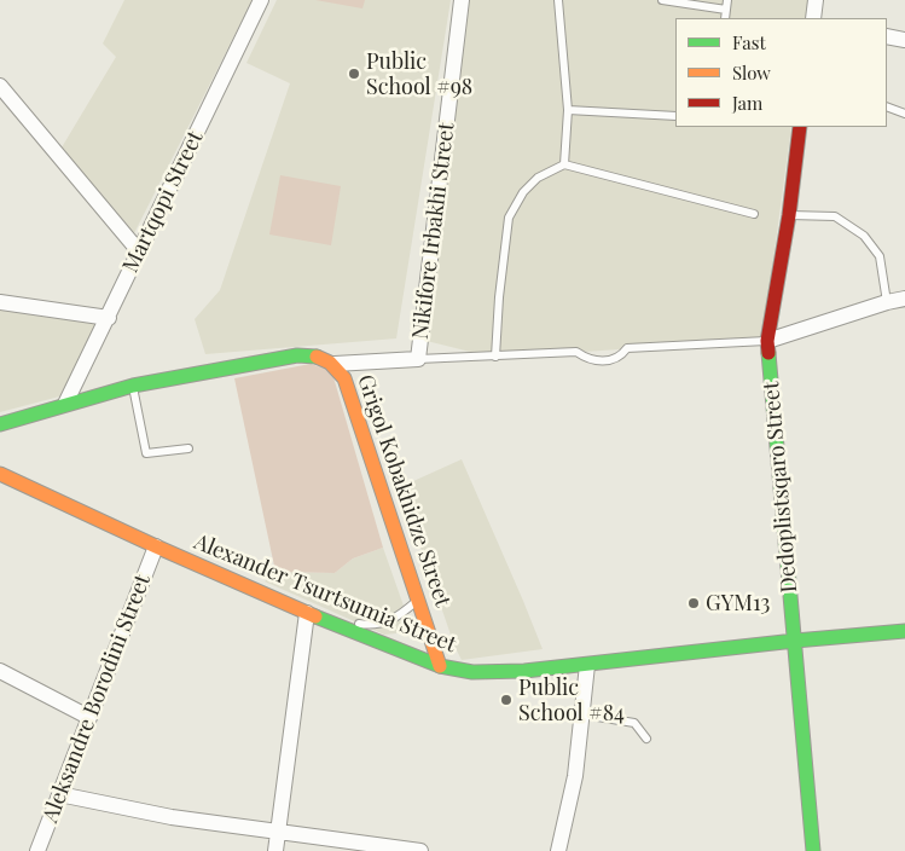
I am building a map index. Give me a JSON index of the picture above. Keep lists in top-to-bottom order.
{
  "streets": {
    "street": [
      "Martqopi Street",
      "Nikifore Irbakhi Street",
      "Dedoplistsqaro Street",
      "Grigol Kobakhidze Street",
      "Alexander Tsurtsumia Street",
      "Aleksandre Borodini Street"
    ]
  },
  "crossings": [
    ["Martqopi Street", "Nikifore Irbakhi Street"],
    ["Nikifore Irbakhi Street", "Grigol Kobakhidze Street"],
    ["Dedoplistsqaro Street", "Alexander Tsurtsumia Street"],
    ["Grigol Kobakhidze Street", "Alexander Tsurtsumia Street"],
    ["Alexander Tsurtsumia Street", "Aleksandre Borodini Street"]
  ],
  "places": ["Public School #98", "GYM13", "Public School #84"],
  "legend": ["Fast", "Slow", "Jam"]
}
